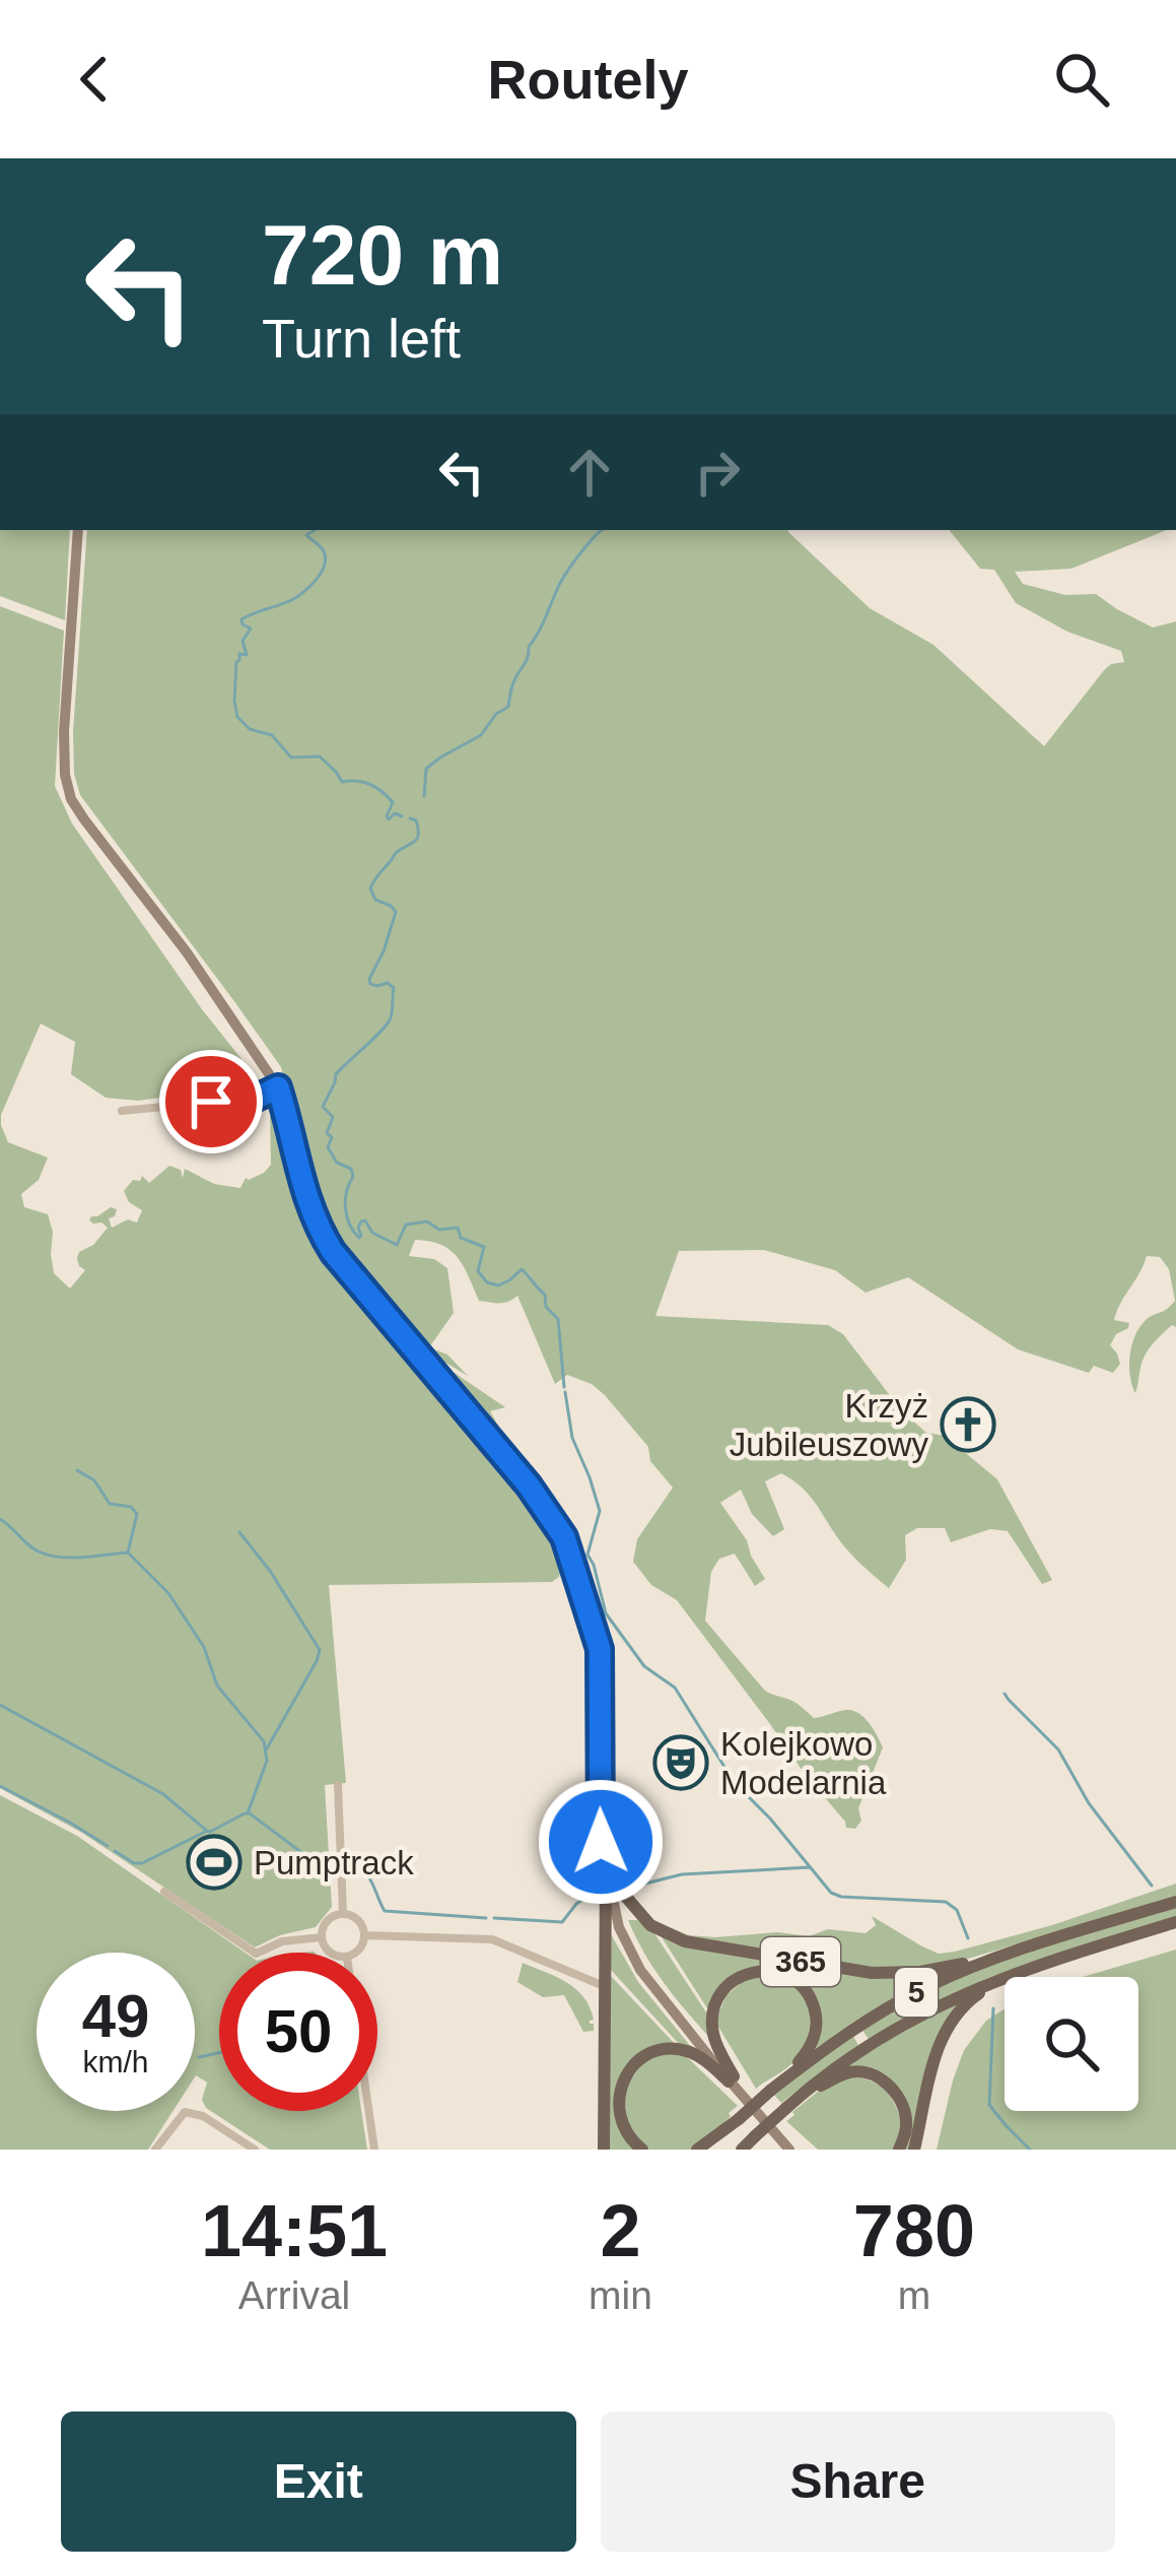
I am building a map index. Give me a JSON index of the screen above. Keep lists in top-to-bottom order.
{
  "streets": {
    "main road": ["365", "5"]
  },
  "crossings": [
    ["365", "5"]
  ],
  "places": {
    "church": ["Krzyż Jubileuszowy"],
    "theatre": ["Kolejkowo Modelarnia"],
    "sports": ["Pumptrack"]
  },
  "page": {
    "header": "Routely",
    "turn": ["720 m", "Turn left"],
    "speed": "49 km/h",
    "limit": "50",
    "eta": [
      "14:51",
      "Arrival",
      "2",
      "min",
      "780",
      "m"
    ],
    "buttons": ["Exit", "Share"]
  }
}
